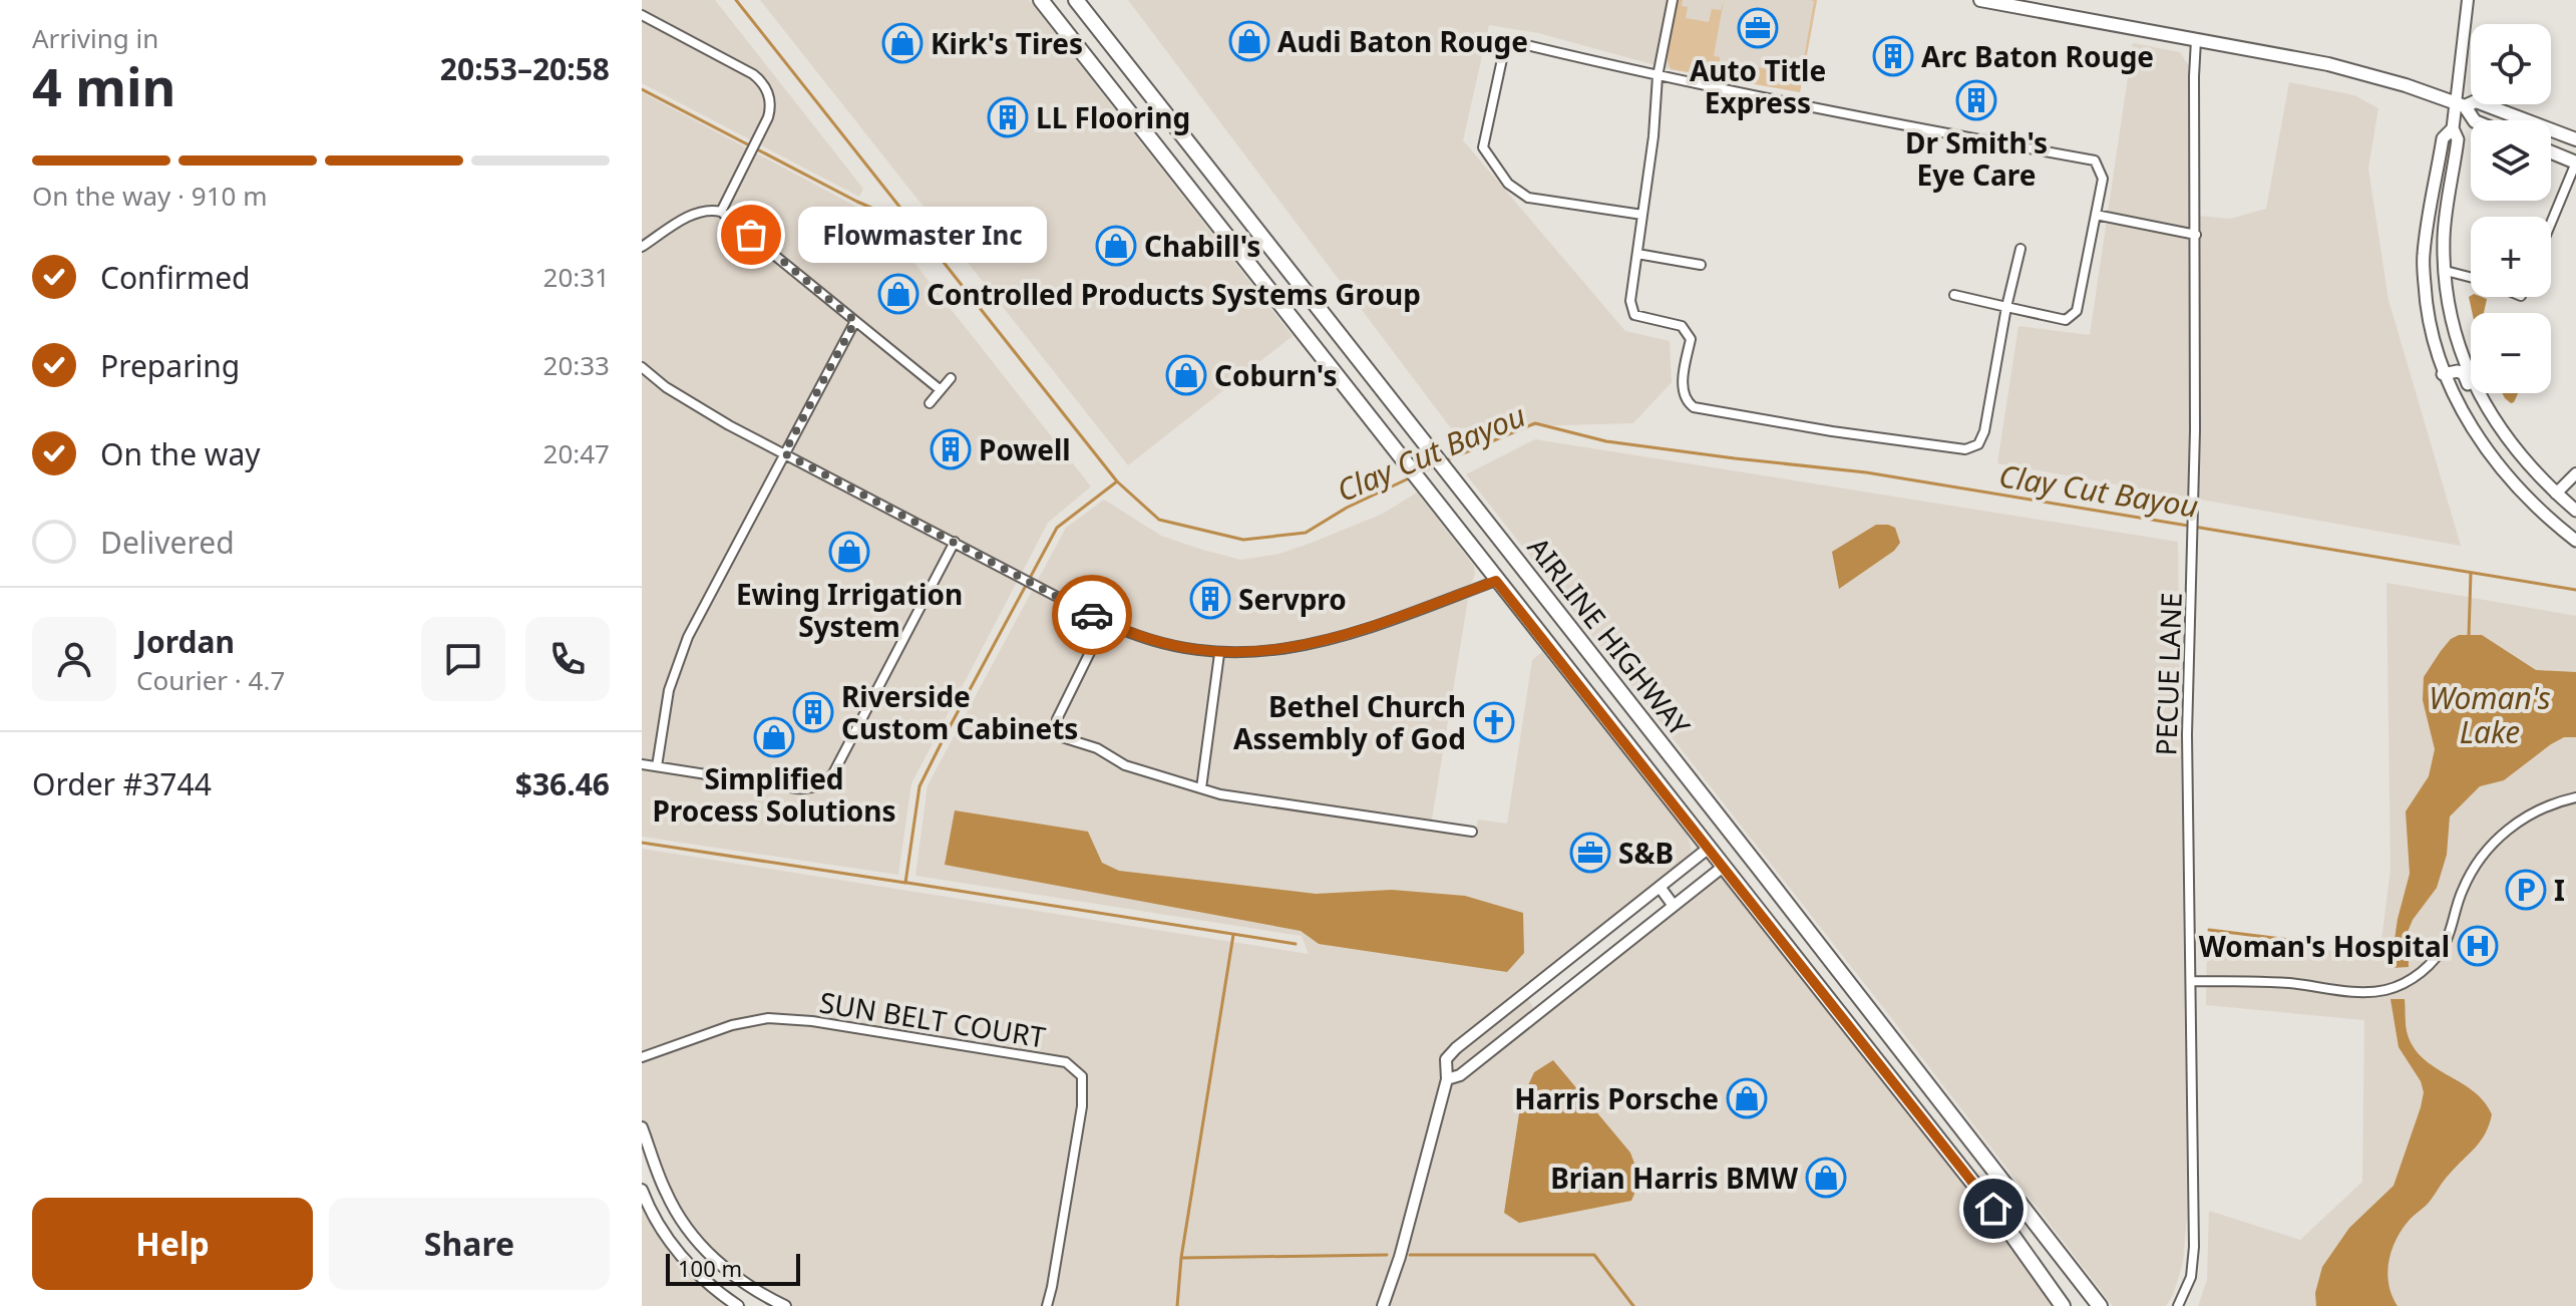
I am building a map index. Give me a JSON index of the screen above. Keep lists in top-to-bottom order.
{
  "streets": {
    "highway": ["AIRLINE HIGHWAY"],
    "street": ["PECUE LANE", "SUN BELT COURT"]
  },
  "water": ["Clay Cut Bayou", "Woman's Lake"],
  "places": {
    "office": ["Auto Title Express", "S&B"],
    "shop": [
      "Audi Baton Rouge",
      "Kirk's Tires",
      "Chabill's",
      "Controlled Products Systems Group",
      "Coburn's",
      "Ewing Irrigation System",
      "Simplified Process Solutions",
      "Harris Porsche",
      "Brian Harris BMW"
    ],
    "building": [
      "Arc Baton Rouge",
      "Dr Smith's Eye Care",
      "LL Flooring",
      "Powell",
      "Servpro",
      "Riverside Custom Cabinets"
    ],
    "other": ["Flowmaster Inc"],
    "church": ["Bethel Church Assembly of God"],
    "parking": ["I"],
    "hospital": ["Woman's Hospital"]
  },
  "scale_bar": "100 m",
  "page": {
    "heading": ["4 min", "Arriving in", "20:53–20:58"],
    "panel": [
      "Jordan",
      "Courier · 4.7",
      "Order #3744",
      "$36.46"
    ],
    "map_buttons": ["+", "−"],
    "bar": "On the way · 910 m",
    "bubble": "Flowmaster Inc",
    "list": [
      ["Confirmed", "20:31"],
      ["Preparing", "20:33"],
      ["On the way", "20:47"],
      "Delivered"
    ],
    "buttons": ["Help", "Share"],
    "scale": "100 m"
  }
}
